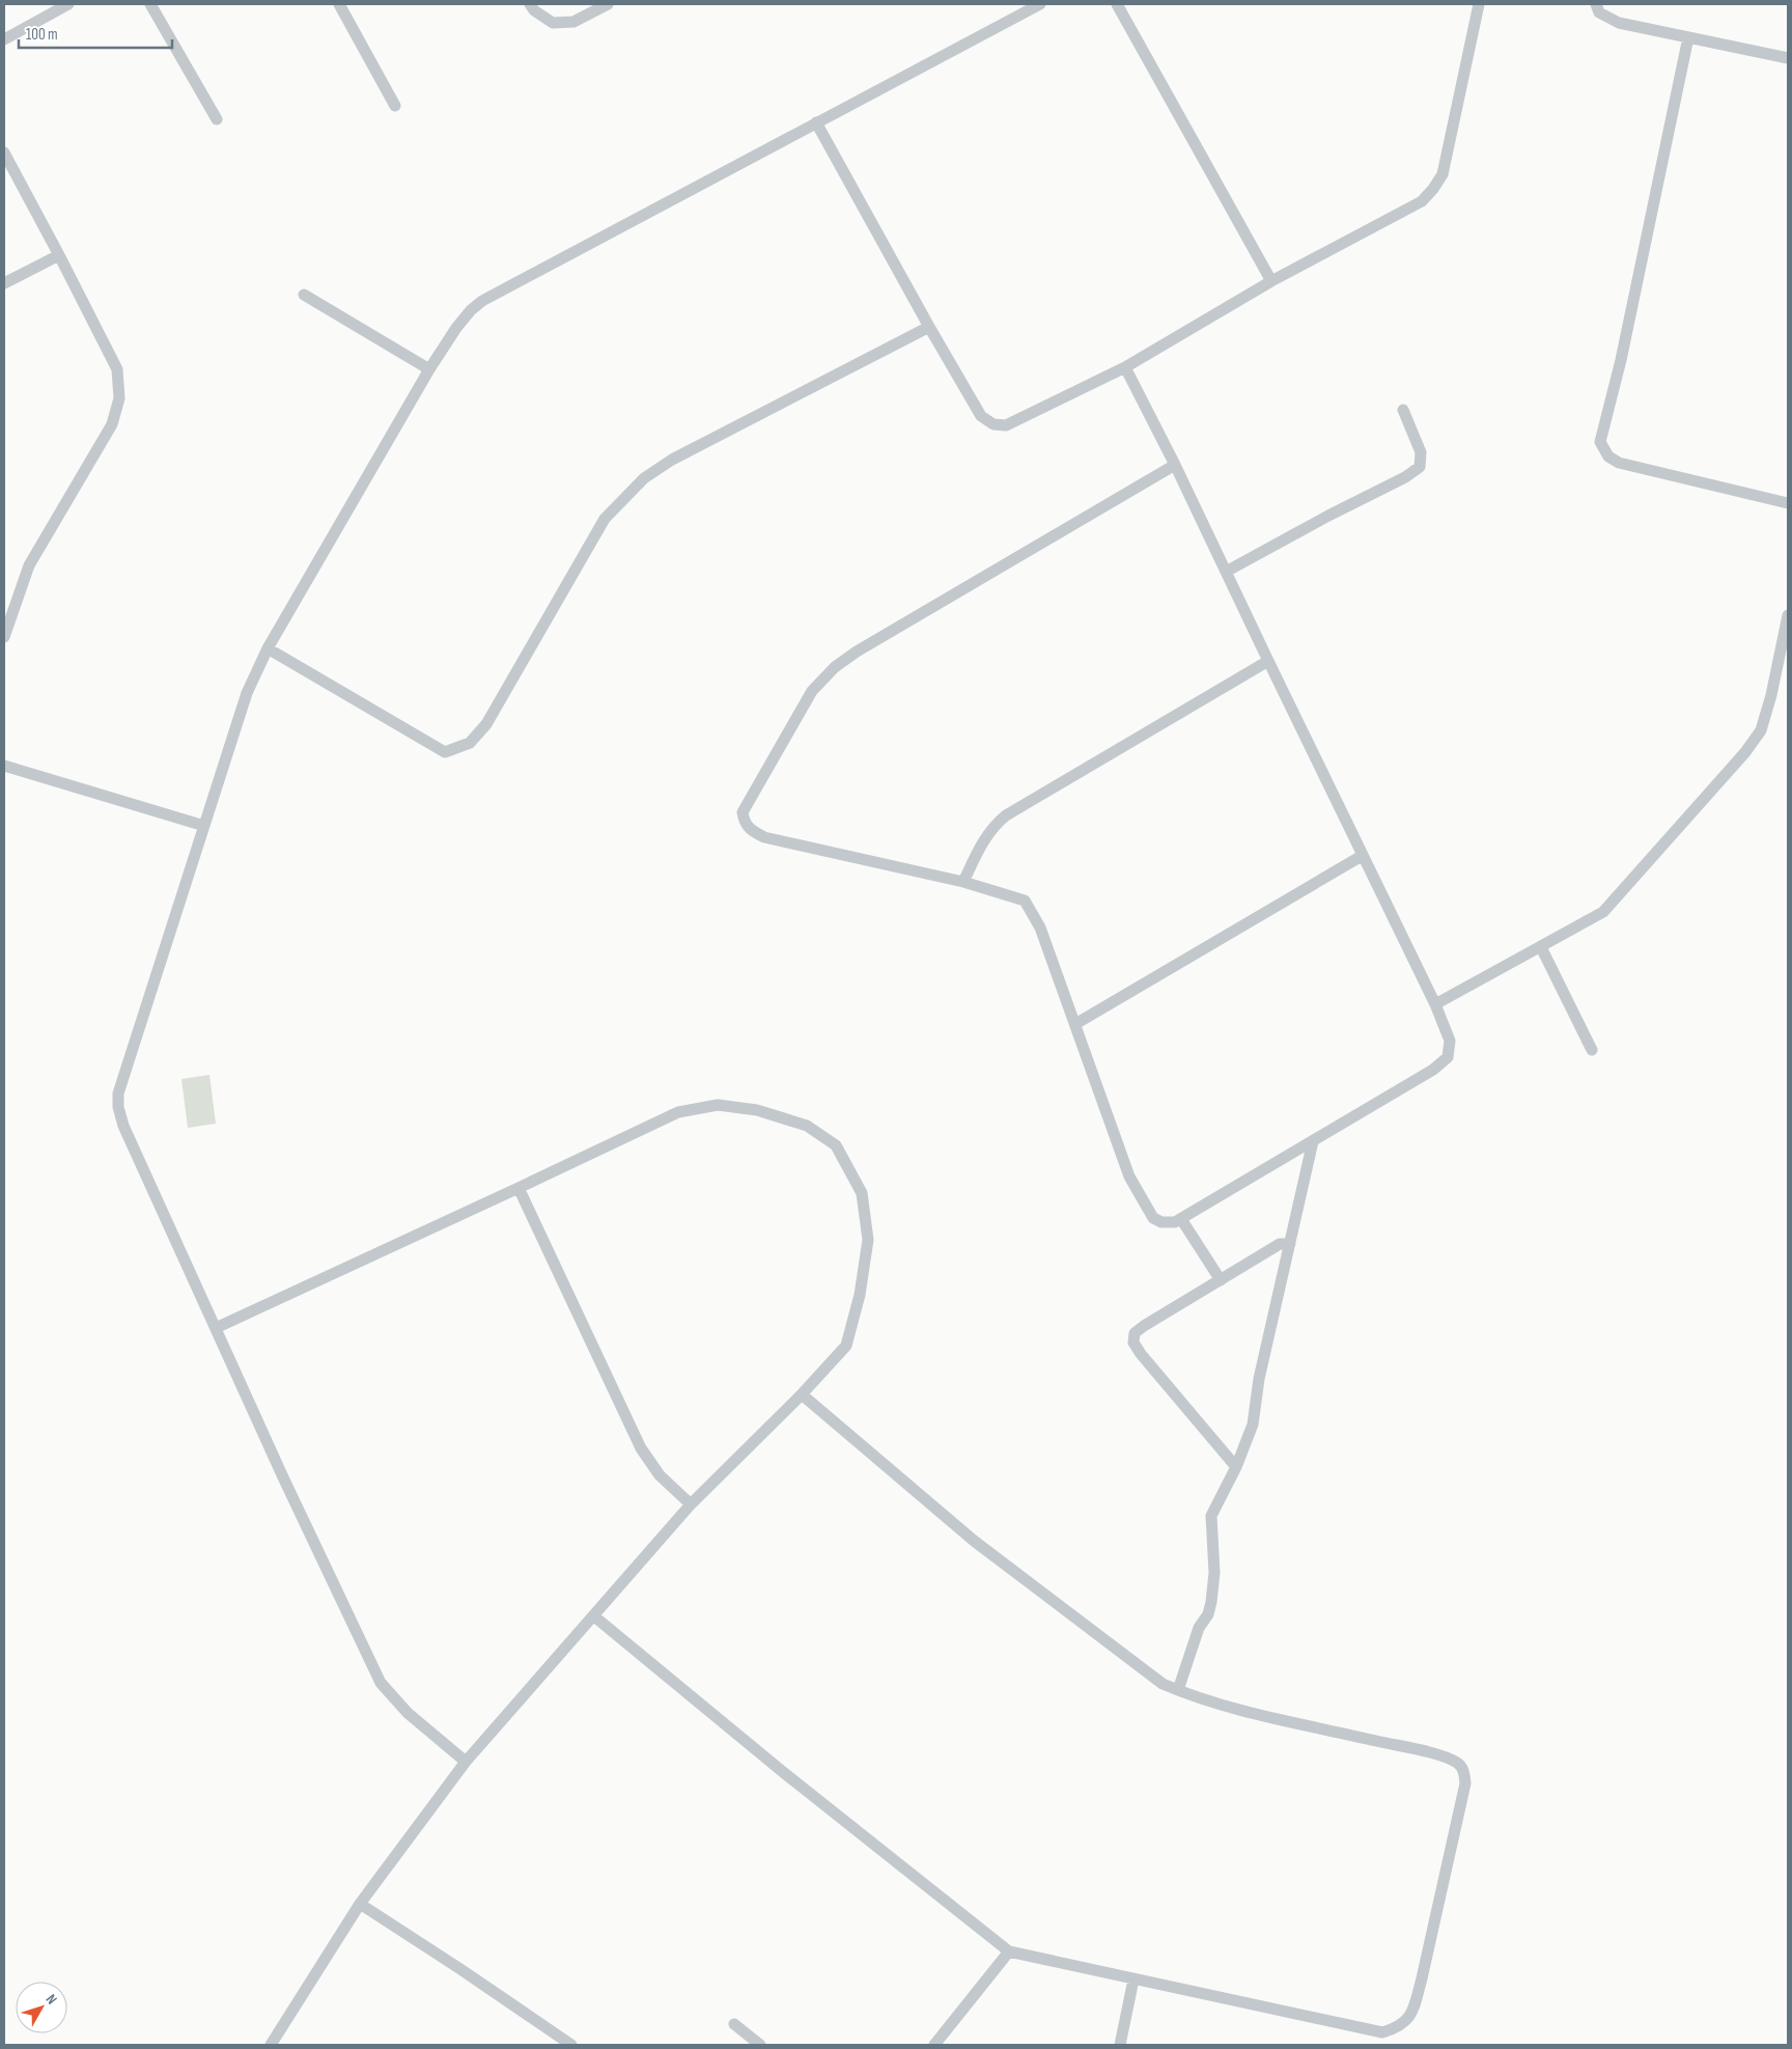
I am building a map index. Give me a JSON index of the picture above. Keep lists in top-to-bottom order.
{
  "scale_bar": "100 m",
  "north": "top right"
}
